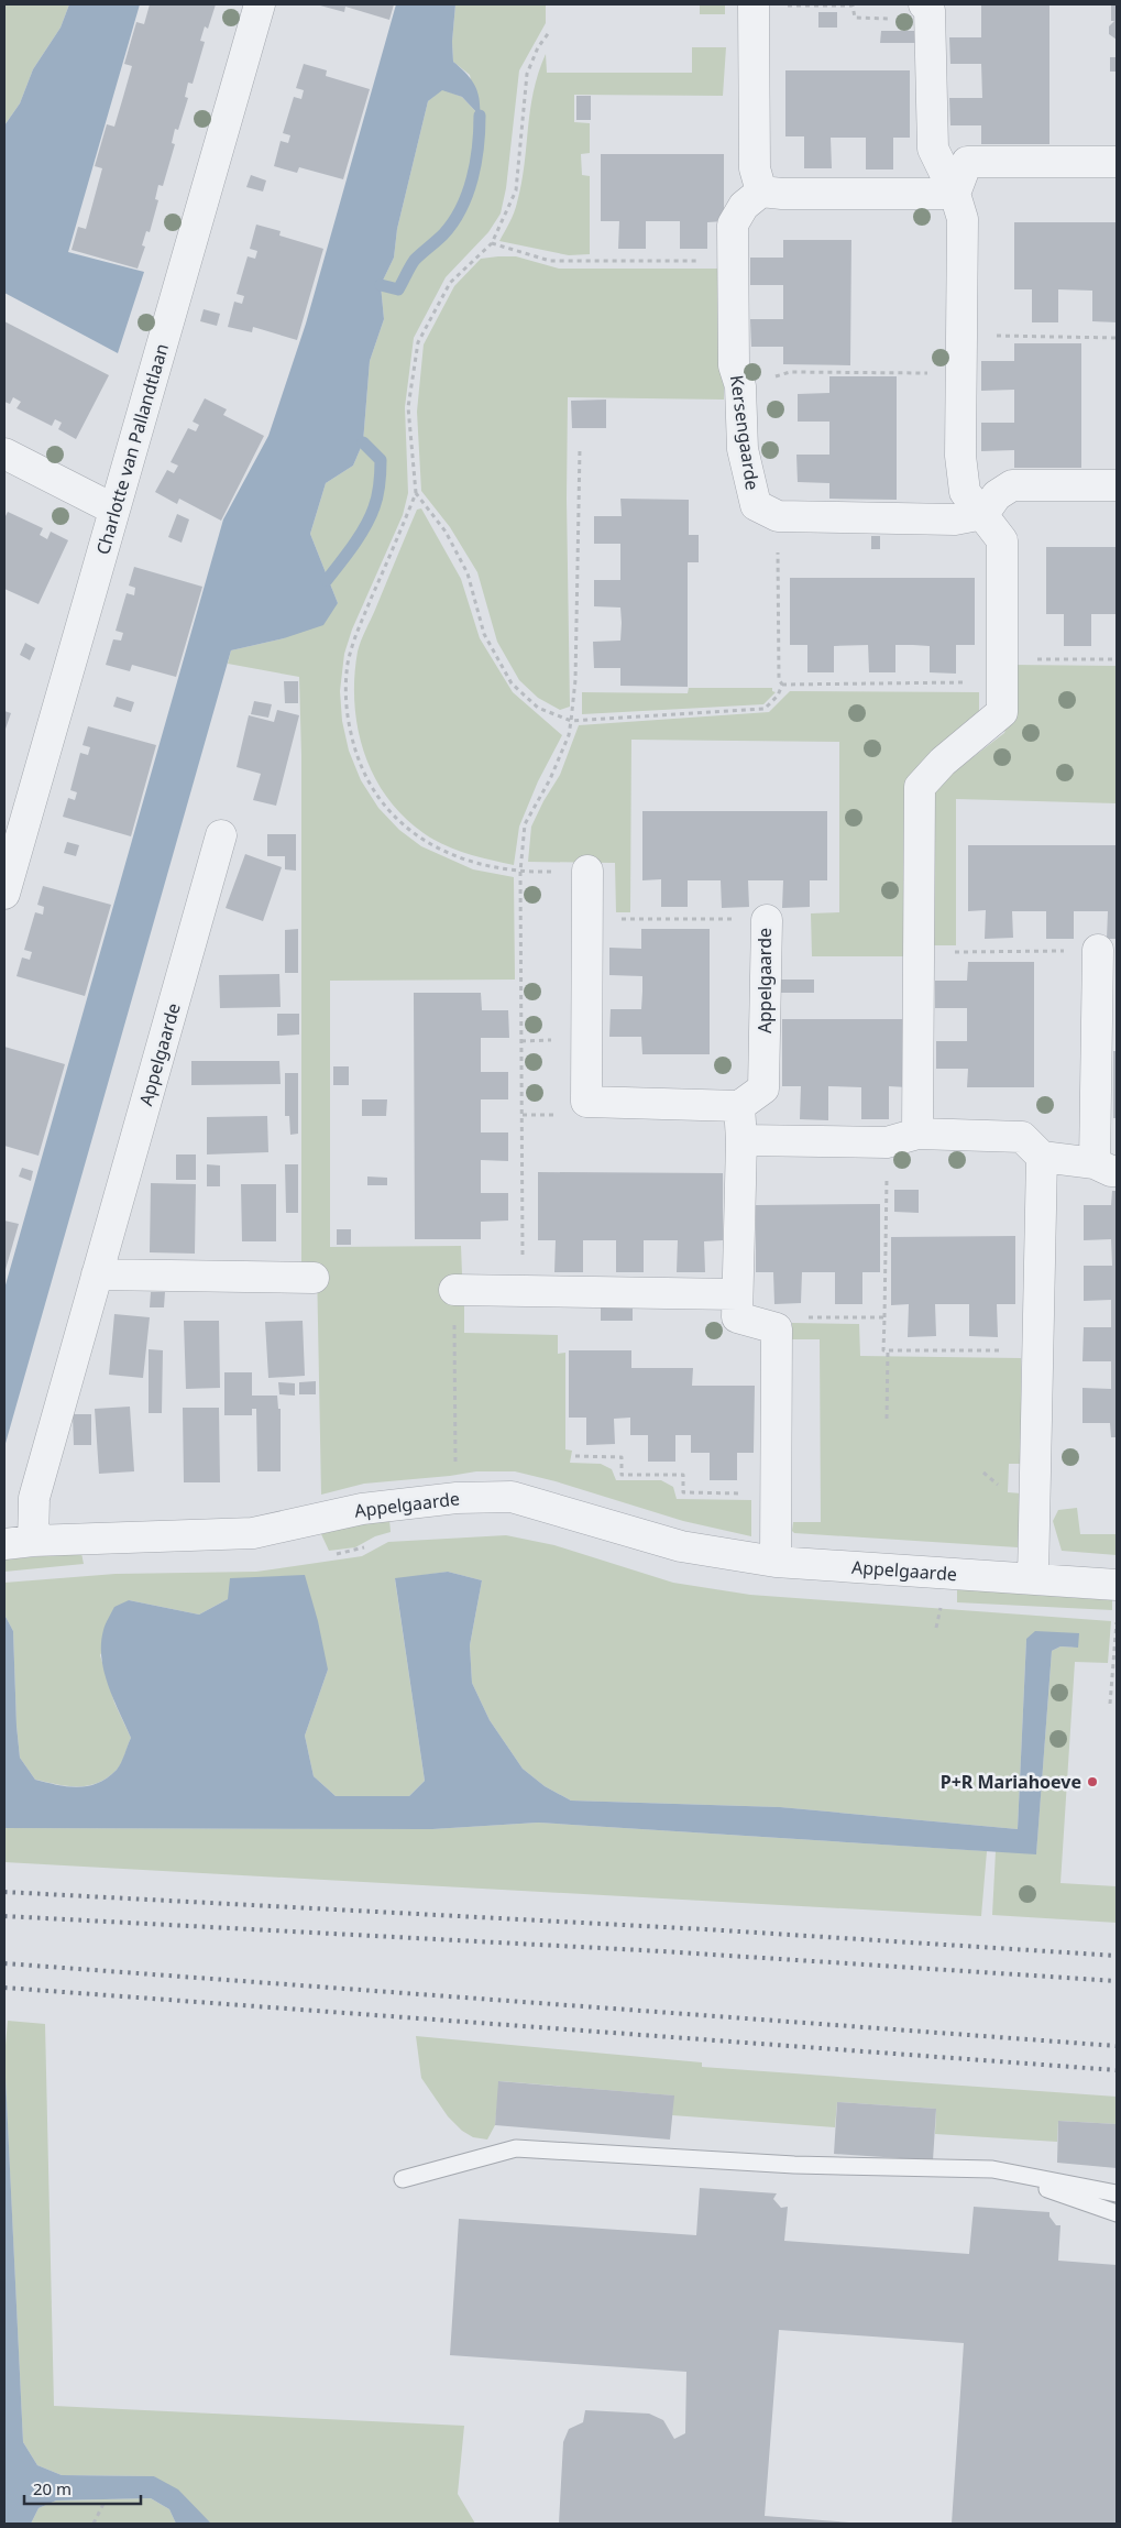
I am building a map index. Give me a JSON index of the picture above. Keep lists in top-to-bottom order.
{
  "streets": {
    "street": ["Kersengaarde", "Charlotte van Pallandtlaan", "Appelgaarde"]
  },
  "places": ["P+R Mariahoeve"],
  "scale_bar": "20 m"
}
